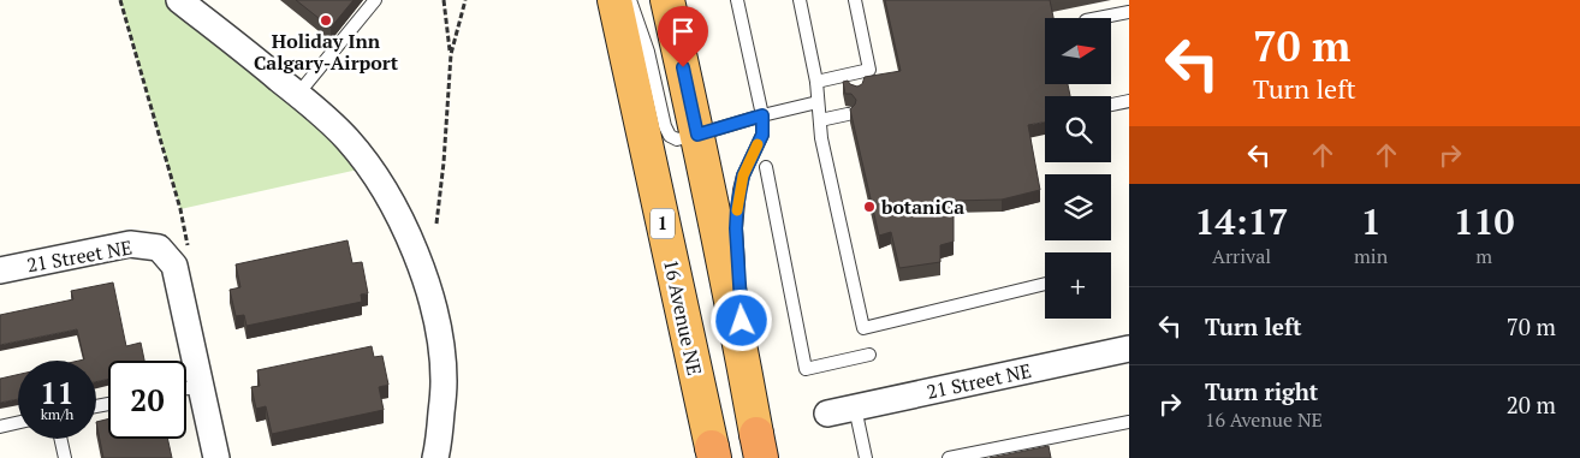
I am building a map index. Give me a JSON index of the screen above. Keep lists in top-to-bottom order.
{
  "streets": {
    "highway": ["1", "16 Avenue NE"],
    "street": ["21 Street NE"]
  },
  "places": ["Holiday Inn Calgary-Airport", "botaniCa"],
  "north": "right",
  "page": {
    "turn": ["70 m", "Turn left"],
    "map_buttons": "+",
    "eta": [
      "14:17",
      "Arrival",
      "1",
      "min",
      "110",
      "m"
    ],
    "list": [
      {
        "name": "Turn left",
        "value": "70 m"
      },
      {
        "name": "Turn right",
        "note": "16 Avenue NE",
        "value": "20 m"
      }
    ],
    "speed": "11 km/h",
    "limit": "20"
  }
}
